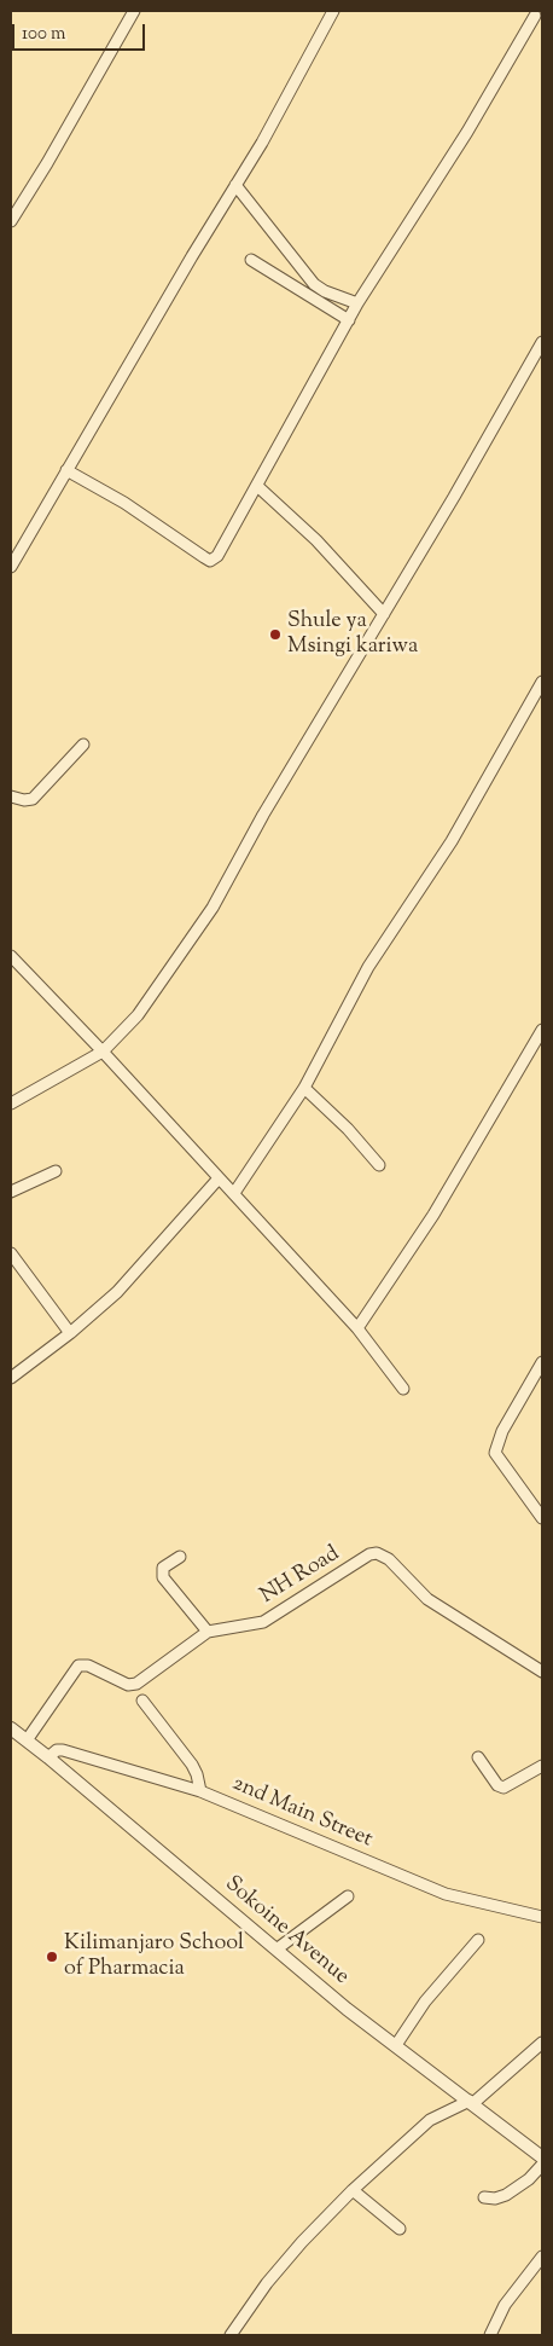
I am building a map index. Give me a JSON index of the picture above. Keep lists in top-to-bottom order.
{
  "streets": {
    "street": ["NH Road", "2nd Main Street", "Sokoine Avenue"]
  },
  "crossings": [
    ["NH Road", "Sokoine Avenue"],
    ["2nd Main Street", "Sokoine Avenue"]
  ],
  "places": ["Shule ya Msingi kariwa", "Kilimanjaro School of Pharmacia"],
  "scale_bar": "100 m"
}
